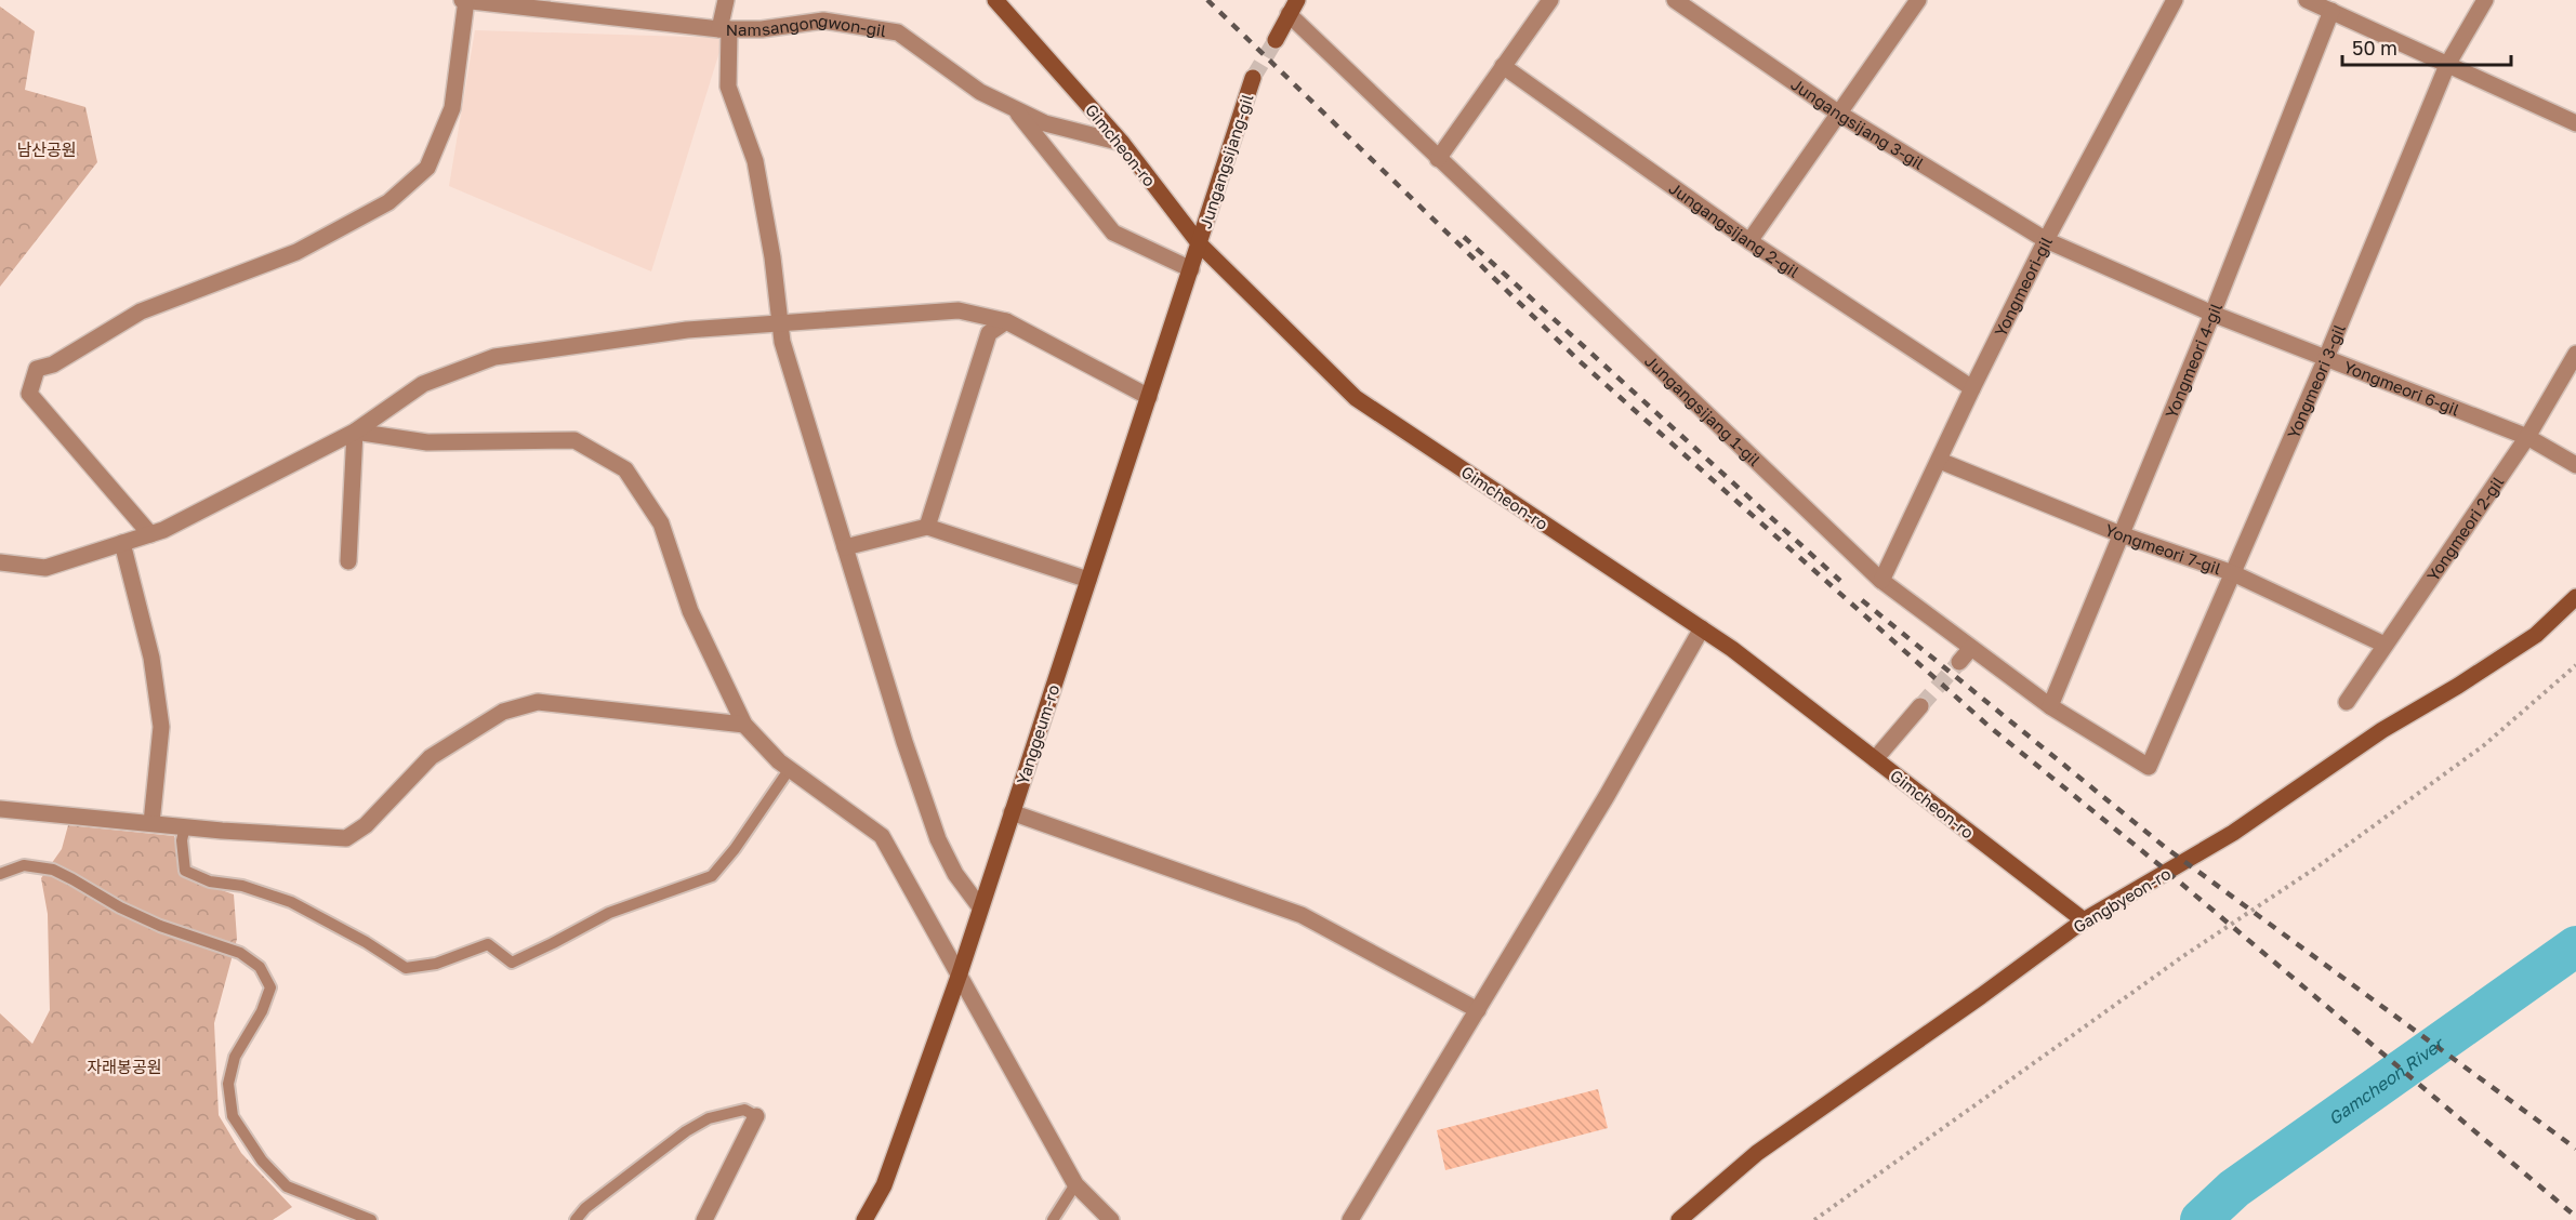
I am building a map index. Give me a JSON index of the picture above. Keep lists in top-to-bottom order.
{
  "streets": {
    "street": [
      "Namsangongwon-gil",
      "Jungangsijang 3-gil",
      "Gimcheon-ro",
      "Jungangsijang-gil",
      "Jungangsijang 2-gil",
      "Yongmeori-gil",
      "Yongmeori 4-gil",
      "Yongmeori 3-gil",
      "Yongmeori 6-gil",
      "Jungangsijang 1-gil",
      "Yongmeori 2-gil",
      "Yongmeori 7-gil",
      "Yanggeum-ro",
      "Gangbyeon-ro"
    ]
  },
  "crossings": [
    ["Namsangongwon-gil", "Gimcheon-ro"],
    ["Jungangsijang 3-gil", "Yongmeori-gil"],
    ["Jungangsijang 3-gil", "Yongmeori 6-gil"],
    ["Gimcheon-ro", "Jungangsijang-gil"],
    ["Gimcheon-ro", "Yanggeum-ro"],
    ["Gimcheon-ro", "Gangbyeon-ro"],
    ["Jungangsijang-gil", "Yanggeum-ro"],
    ["Jungangsijang 2-gil", "Yongmeori-gil"],
    ["Yongmeori-gil", "Yongmeori 6-gil"],
    ["Yongmeori-gil", "Jungangsijang 1-gil"],
    ["Yongmeori-gil", "Yongmeori 7-gil"],
    ["Yongmeori 4-gil", "Yongmeori 6-gil"],
    ["Yongmeori 4-gil", "Jungangsijang 1-gil"],
    ["Yongmeori 4-gil", "Yongmeori 7-gil"],
    ["Yongmeori 3-gil", "Yongmeori 6-gil"],
    ["Yongmeori 3-gil", "Jungangsijang 1-gil"],
    ["Yongmeori 3-gil", "Yongmeori 7-gil"],
    ["Yongmeori 6-gil", "Yongmeori 2-gil"],
    ["Yongmeori 2-gil", "Yongmeori 7-gil"]
  ],
  "water": ["Gamcheon River"],
  "parks": ["남산공원", "자래봉공원"],
  "scale_bar": "50 m"
}
